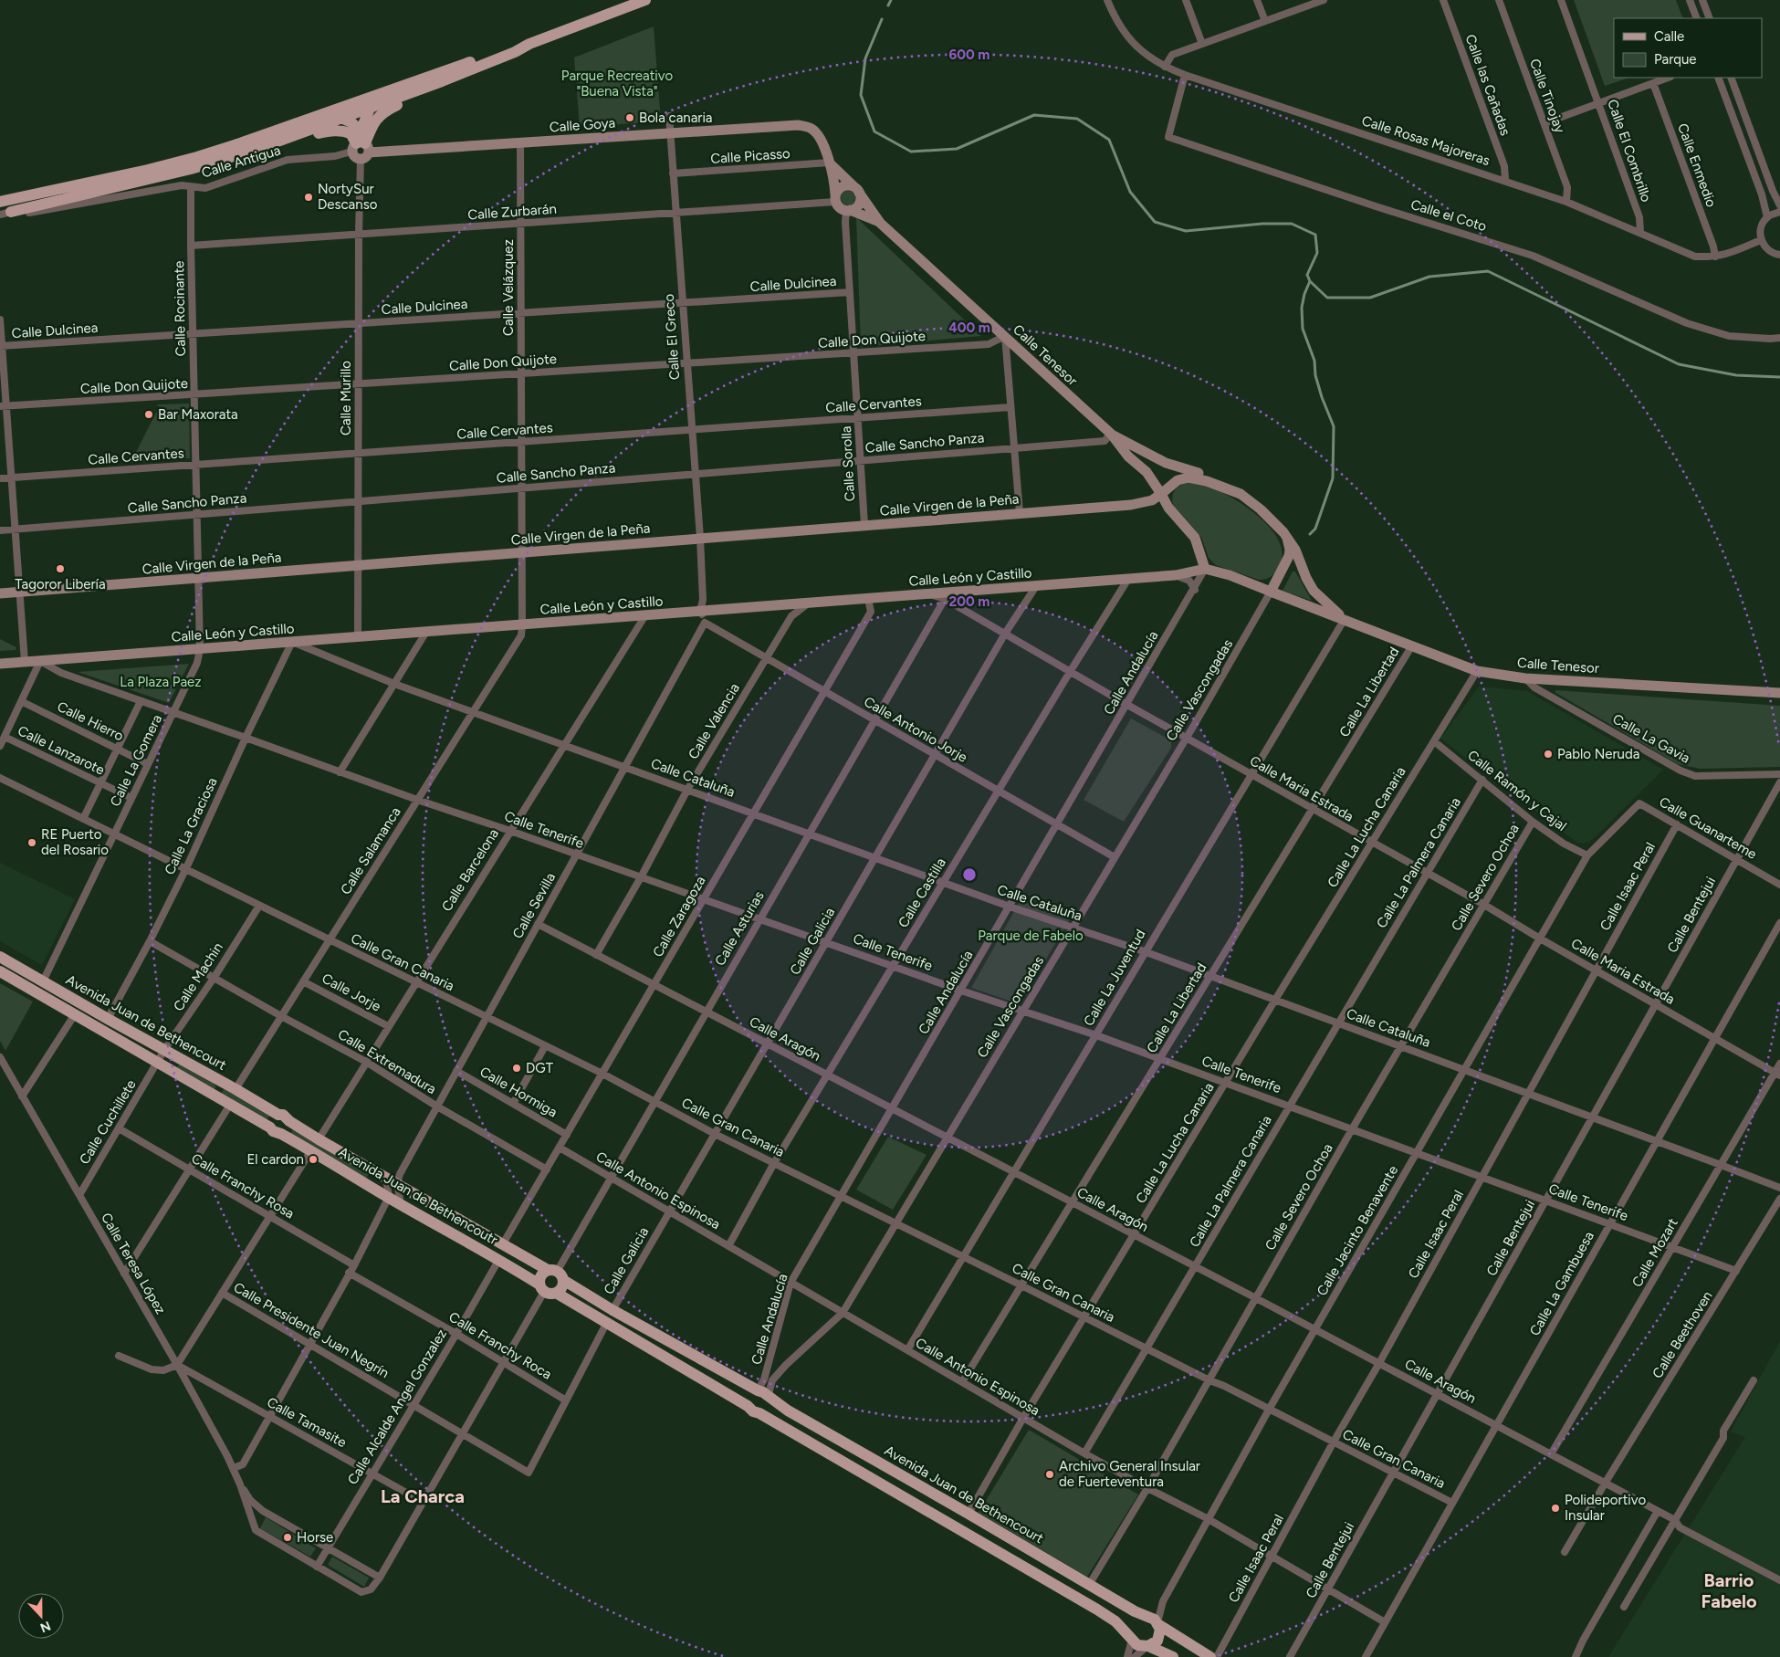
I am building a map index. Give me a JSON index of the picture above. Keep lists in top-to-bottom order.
{
  "streets": {
    "main road": ["Avenida Juan de Bethencourt", "Avenida Juan de Bethencoutr"],
    "street": [
      "Calle las Cañadas",
      "Calle Tinojay",
      "Calle Goya",
      "Calle Rosas Majoreras",
      "Calle El Combrillo",
      "Calle Picasso",
      "Calle Antigua",
      "Calle Enmedio",
      "Calle Zurbarán",
      "Calle el Coto",
      "Calle Dulcinea",
      "Calle Velázquez",
      "Calle Rocinante",
      "Calle El Greco",
      "Calle Don Quijote",
      "Calle Tenesor",
      "Calle Murillo",
      "Calle Cervantes",
      "Calle Sancho Panza",
      "Calle Sorolla",
      "Calle Virgen de la Peña",
      "Calle León y Castillo",
      "Calle Andalucía",
      "Calle Vascongadas",
      "Calle La Libertad",
      "Calle Hierro",
      "Calle Valencia",
      "Calle Antonio Jorje",
      "Calle La Gavia",
      "Calle Lanzarote",
      "Calle La Gomera",
      "Calle Cataluña",
      "Calle Maria Estrada",
      "Calle Ramón y Cajal",
      "Calle La Graciosa",
      "Calle La Lucha Canaria",
      "Calle Guanarteme",
      "Calle Tenerife",
      "Calle Salamanca",
      "Calle La Palmera Canaria",
      "Calle Barcelona",
      "Calle Severo Ochoa",
      "Calle Isaac Peral",
      "Calle Castilla",
      "Calle Sevilla",
      "Calle Bentejui",
      "Calle Zaragoza",
      "Calle Asturias",
      "Calle Galicia",
      "Calle Gran Canaria",
      "Calle Machin",
      "Calle La Juventud",
      "Calle Jorje",
      "Calle Aragón",
      "Calle Extremadura",
      "Calle Hormiga",
      "Calle Cuchillete",
      "Calle Franchy Rosa",
      "Calle Antonio Espinosa",
      "Calle Jacinto Benavente",
      "Calle Mozart",
      "Calle Teresa López",
      "Calle La Gambuesa",
      "Calle Presidente Juan Negrín",
      "Calle Beethoven",
      "Calle Franchy Roca",
      "Calle Alcalde Angel Gonzalez",
      "Calle Tamasite"
    ]
  },
  "crossings": [
    ["Calle las Cañadas", "Calle Rosas Majoreras"],
    ["Calle Tinojay", "Calle Rosas Majoreras"],
    ["Calle Goya", "Calle Picasso"],
    ["Calle Goya", "Calle Antigua"],
    ["Calle Goya", "Calle Zurbarán"],
    ["Calle Goya", "Calle Velázquez"],
    ["Calle Goya", "Calle El Greco"],
    ["Calle Goya", "Calle Tenesor"],
    ["Calle Goya", "Calle Murillo"],
    ["Calle Goya", "Calle Sorolla"],
    ["Calle Rosas Majoreras", "Calle El Combrillo"],
    ["Calle Rosas Majoreras", "Calle Enmedio"],
    ["Calle Rosas Majoreras", "Calle el Coto"],
    ["Calle Picasso", "Calle El Greco"],
    ["Calle Antigua", "Calle Rocinante"],
    ["Calle Antigua", "Calle Murillo"],
    ["Calle Zurbarán", "Calle Velázquez"],
    ["Calle Zurbarán", "Calle Rocinante"],
    ["Calle Zurbarán", "Calle El Greco"],
    ["Calle Zurbarán", "Calle Tenesor"],
    ["Calle Zurbarán", "Calle Murillo"],
    ["Calle Zurbarán", "Calle Sorolla"],
    ["Calle Dulcinea", "Calle Velázquez"],
    ["Calle Dulcinea", "Calle Rocinante"],
    ["Calle Dulcinea", "Calle El Greco"],
    ["Calle Dulcinea", "Calle Murillo"],
    ["Calle Dulcinea", "Calle Sorolla"],
    ["Calle Velázquez", "Calle Don Quijote"],
    ["Calle Velázquez", "Calle Cervantes"],
    ["Calle Velázquez", "Calle Sancho Panza"],
    ["Calle Velázquez", "Calle Virgen de la Peña"],
    ["Calle Velázquez", "Calle León y Castillo"],
    ["Calle Velázquez", "Calle Salamanca"],
    ["Calle Rocinante", "Calle Don Quijote"],
    ["Calle Rocinante", "Calle Cervantes"],
    ["Calle Rocinante", "Calle Sancho Panza"],
    ["Calle Rocinante", "Calle Virgen de la Peña"],
    ["Calle Rocinante", "Calle León y Castillo"],
    ["Calle Rocinante", "Calle La Gomera"],
    ["Calle El Greco", "Calle Don Quijote"],
    ["Calle El Greco", "Calle Cervantes"],
    ["Calle El Greco", "Calle Sancho Panza"],
    ["Calle El Greco", "Calle Virgen de la Peña"],
    ["Calle El Greco", "Calle León y Castillo"],
    ["Calle Don Quijote", "Calle Tenesor"],
    ["Calle Don Quijote", "Calle Murillo"],
    ["Calle Don Quijote", "Calle Sorolla"],
    ["Calle Tenesor", "Calle Sancho Panza"],
    ["Calle Tenesor", "Calle Sorolla"],
    ["Calle Tenesor", "Calle Virgen de la Peña"],
    ["Calle Tenesor", "Calle León y Castillo"],
    ["Calle Tenesor", "Calle Andalucía"],
    ["Calle Tenesor", "Calle Vascongadas"],
    ["Calle Tenesor", "Calle La Libertad"],
    ["Calle Tenesor", "Calle La Gavia"],
    ["Calle Tenesor", "Calle La Lucha Canaria"],
    ["Calle Tenesor", "Calle La Juventud"],
    ["Calle Murillo", "Calle Cervantes"],
    ["Calle Murillo", "Calle Sancho Panza"],
    ["Calle Murillo", "Calle Virgen de la Peña"],
    ["Calle Murillo", "Calle León y Castillo"],
    ["Calle Cervantes", "Calle Sorolla"],
    ["Calle Sancho Panza", "Calle Sorolla"],
    ["Calle Sorolla", "Calle Virgen de la Peña"],
    ["Calle León y Castillo", "Calle Andalucía"],
    ["Calle León y Castillo", "Calle Valencia"],
    ["Calle León y Castillo", "Calle La Gomera"],
    ["Calle León y Castillo", "Calle Cataluña"],
    ["Calle León y Castillo", "Calle Maria Estrada"],
    ["Calle León y Castillo", "Calle La Graciosa"],
    ["Calle León y Castillo", "Calle Tenerife"],
    ["Calle León y Castillo", "Calle Salamanca"],
    ["Calle León y Castillo", "Calle Barcelona"],
    ["Calle León y Castillo", "Calle Castilla"],
    ["Calle León y Castillo", "Calle Zaragoza"],
    ["Calle León y Castillo", "Calle Galicia"],
    ["Calle Andalucía", "Calle Vascongadas"],
    ["Calle Andalucía", "Calle Antonio Jorje"],
    ["Calle Andalucía", "Calle Cataluña"],
    ["Calle Andalucía", "Calle Maria Estrada"],
    ["Calle Andalucía", "Calle Tenerife"],
    ["Calle Andalucía", "Calle Gran Canaria"],
    ["Calle Andalucía", "Avenida Juan de Bethencourt"],
    ["Calle Andalucía", "Calle Aragón"],
    ["Calle Andalucía", "Calle Antonio Espinosa"],
    ["Calle Vascongadas", "Calle Antonio Jorje"],
    ["Calle Vascongadas", "Calle Cataluña"],
    ["Calle Vascongadas", "Calle Maria Estrada"],
    ["Calle Vascongadas", "Calle Tenerife"],
    ["Calle Vascongadas", "Calle Gran Canaria"],
    ["Calle Vascongadas", "Avenida Juan de Bethencourt"],
    ["Calle Vascongadas", "Calle Aragón"],
    ["Calle Vascongadas", "Calle Antonio Espinosa"],
    ["Calle La Libertad", "Calle Cataluña"],
    ["Calle La Libertad", "Calle Maria Estrada"],
    ["Calle La Libertad", "Calle Tenerife"],
    ["Calle La Libertad", "Calle Gran Canaria"],
    ["Calle La Libertad", "Calle Aragón"],
    ["Calle La Libertad", "Calle Antonio Espinosa"],
    ["Calle Hierro", "Calle La Gomera"],
    ["Calle Valencia", "Calle Antonio Jorje"],
    ["Calle Valencia", "Calle Cataluña"],
    ["Calle Valencia", "Calle Tenerife"],
    ["Calle Valencia", "Calle Aragón"],
    ["Calle Antonio Jorje", "Calle Castilla"],
    ["Calle Antonio Jorje", "Calle Sevilla"],
    ["Calle Antonio Jorje", "Calle Zaragoza"],
    ["Calle Antonio Jorje", "Calle Asturias"],
    ["Calle Antonio Jorje", "Calle Galicia"],
    ["Calle Lanzarote", "Calle La Gomera"],
    ["Calle La Gomera", "Calle Tenerife"],
    ["Calle La Gomera", "Calle Gran Canaria"],
    ["Calle La Gomera", "Avenida Juan de Bethencourt"],
    ["Calle Cataluña", "Calle La Graciosa"],
    ["Calle Cataluña", "Calle La Lucha Canaria"],
    ["Calle Cataluña", "Calle Salamanca"],
    ["Calle Cataluña", "Calle La Palmera Canaria"],
    ["Calle Cataluña", "Calle Barcelona"],
    ["Calle Cataluña", "Calle Severo Ochoa"],
    ["Calle Cataluña", "Calle Isaac Peral"],
    ["Calle Cataluña", "Calle Castilla"],
    ["Calle Cataluña", "Calle Sevilla"],
    ["Calle Cataluña", "Calle Bentejui"],
    ["Calle Cataluña", "Calle Zaragoza"],
    ["Calle Cataluña", "Calle Asturias"],
    ["Calle Cataluña", "Calle Galicia"],
    ["Calle Cataluña", "Calle La Juventud"],
    ["Calle Cataluña", "Calle Jacinto Benavente"],
    ["Calle Cataluña", "Calle Mozart"],
    ["Calle Cataluña", "Calle La Gambuesa"],
    ["Calle Maria Estrada", "Calle La Lucha Canaria"],
    ["Calle Maria Estrada", "Calle La Palmera Canaria"],
    ["Calle Maria Estrada", "Calle Severo Ochoa"],
    ["Calle Maria Estrada", "Calle Isaac Peral"],
    ["Calle Maria Estrada", "Calle Castilla"],
    ["Calle Maria Estrada", "Calle Bentejui"],
    ["Calle Maria Estrada", "Calle Asturias"],
    ["Calle Maria Estrada", "Calle Galicia"],
    ["Calle Maria Estrada", "Calle La Juventud"],
    ["Calle Maria Estrada", "Calle Jacinto Benavente"],
    ["Calle Maria Estrada", "Calle Mozart"],
    ["Calle Maria Estrada", "Calle La Gambuesa"],
    ["Calle Ramón y Cajal", "Calle La Lucha Canaria"],
    ["Calle Ramón y Cajal", "Calle Guanarteme"],
    ["Calle Ramón y Cajal", "Calle La Palmera Canaria"],
    ["Calle Ramón y Cajal", "Calle Severo Ochoa"],
    ["Calle Ramón y Cajal", "Calle Jacinto Benavente"],
    ["Calle La Graciosa", "Calle Tenerife"],
    ["Calle La Graciosa", "Calle Gran Canaria"],
    ["Calle La Graciosa", "Avenida Juan de Bethencourt"],
    ["Calle La Graciosa", "Calle Extremadura"],
    ["Calle La Lucha Canaria", "Calle Tenerife"],
    ["Calle La Lucha Canaria", "Calle Gran Canaria"],
    ["Calle La Lucha Canaria", "Avenida Juan de Bethencourt"],
    ["Calle La Lucha Canaria", "Calle Aragón"],
    ["Calle La Lucha Canaria", "Calle Antonio Espinosa"],
    ["Calle Guanarteme", "Calle Isaac Peral"],
    ["Calle Guanarteme", "Calle Bentejui"],
    ["Calle Guanarteme", "Calle Jacinto Benavente"],
    ["Calle Tenerife", "Calle Salamanca"],
    ["Calle Tenerife", "Calle La Palmera Canaria"],
    ["Calle Tenerife", "Calle Barcelona"],
    ["Calle Tenerife", "Calle Severo Ochoa"],
    ["Calle Tenerife", "Calle Isaac Peral"],
    ["Calle Tenerife", "Calle Castilla"],
    ["Calle Tenerife", "Calle Sevilla"],
    ["Calle Tenerife", "Calle Bentejui"],
    ["Calle Tenerife", "Calle Zaragoza"],
    ["Calle Tenerife", "Calle Asturias"],
    ["Calle Tenerife", "Calle Galicia"],
    ["Calle Tenerife", "Calle La Juventud"],
    ["Calle Tenerife", "Calle Jacinto Benavente"],
    ["Calle Tenerife", "Calle Mozart"],
    ["Calle Tenerife", "Calle La Gambuesa"],
    ["Calle Tenerife", "Calle Beethoven"],
    ["Calle Salamanca", "Calle Gran Canaria"],
    ["Calle Salamanca", "Calle Jorje"],
    ["Calle Salamanca", "Avenida Juan de Bethencourt"],
    ["Calle Salamanca", "Calle Extremadura"],
    ["Calle La Palmera Canaria", "Calle Gran Canaria"],
    ["Calle La Palmera Canaria", "Calle Aragón"],
    ["Calle La Palmera Canaria", "Calle Antonio Espinosa"],
    ["Calle Barcelona", "Calle Gran Canaria"],
    ["Calle Barcelona", "Calle Jorje"],
    ["Calle Barcelona", "Calle Extremadura"],
    ["Calle Barcelona", "Avenida Juan de Bethencoutr"],
    ["Calle Severo Ochoa", "Calle Gran Canaria"],
    ["Calle Severo Ochoa", "Avenida Juan de Bethencourt"],
    ["Calle Severo Ochoa", "Calle Aragón"],
    ["Calle Severo Ochoa", "Calle Antonio Espinosa"],
    ["Calle Isaac Peral", "Calle Gran Canaria"],
    ["Calle Isaac Peral", "Calle Aragón"],
    ["Calle Isaac Peral", "Calle Antonio Espinosa"],
    ["Calle Castilla", "Calle Gran Canaria"],
    ["Calle Castilla", "Calle Aragón"],
    ["Calle Castilla", "Calle Antonio Espinosa"],
    ["Calle Sevilla", "Calle Gran Canaria"],
    ["Calle Sevilla", "Calle Aragón"],
    ["Calle Sevilla", "Calle Extremadura"],
    ["Calle Sevilla", "Calle Hormiga"],
    ["Calle Sevilla", "Avenida Juan de Bethencoutr"],
    ["Calle Bentejui", "Calle Gran Canaria"],
    ["Calle Bentejui", "Calle Aragón"],
    ["Calle Bentejui", "Calle Antonio Espinosa"],
    ["Calle Zaragoza", "Calle Gran Canaria"],
    ["Calle Zaragoza", "Calle Aragón"],
    ["Calle Zaragoza", "Calle Extremadura"],
    ["Calle Zaragoza", "Calle Hormiga"],
    ["Calle Zaragoza", "Calle Antonio Espinosa"],
    ["Calle Zaragoza", "Avenida Juan de Bethencoutr"],
    ["Calle Asturias", "Calle Gran Canaria"],
    ["Calle Asturias", "Avenida Juan de Bethencourt"],
    ["Calle Asturias", "Calle Aragón"],
    ["Calle Asturias", "Calle Antonio Espinosa"],
    ["Calle Asturias", "Avenida Juan de Bethencoutr"],
    ["Calle Galicia", "Calle Gran Canaria"],
    ["Calle Galicia", "Avenida Juan de Bethencourt"],
    ["Calle Galicia", "Calle Aragón"],
    ["Calle Galicia", "Calle Antonio Espinosa"],
    ["Calle Gran Canaria", "Calle Machin"],
    ["Calle Gran Canaria", "Calle La Juventud"],
    ["Calle Gran Canaria", "Calle Jacinto Benavente"],
    ["Calle Gran Canaria", "Calle La Gambuesa"],
    ["Calle Machin", "Avenida Juan de Bethencourt"],
    ["Calle Machin", "Calle Extremadura"],
    ["Calle Machin", "Calle Cuchillete"],
    ["Calle La Juventud", "Calle Aragón"],
    ["Calle La Juventud", "Calle Antonio Espinosa"],
    ["Avenida Juan de Bethencourt", "Calle Cuchillete"],
    ["Avenida Juan de Bethencourt", "Avenida Juan de Bethencoutr"],
    ["Avenida Juan de Bethencourt", "Calle Jacinto Benavente"],
    ["Calle Aragón", "Calle Jacinto Benavente"],
    ["Calle Aragón", "Calle Mozart"],
    ["Calle Aragón", "Calle La Gambuesa"],
    ["Calle Aragón", "Calle Beethoven"],
    ["Calle Cuchillete", "Calle Franchy Rosa"],
    ["Calle Cuchillete", "Calle Teresa López"],
    ["Calle Antonio Espinosa", "Calle Jacinto Benavente"],
    ["Calle Antonio Espinosa", "Calle La Gambuesa"],
    ["Avenida Juan de Bethencoutr", "Calle Alcalde Angel Gonzalez"],
    ["Calle Teresa López", "Calle Alcalde Angel Gonzalez"],
    ["Calle Teresa López", "Calle Tamasite"],
    ["Calle Presidente Juan Negrín", "Calle Franchy Roca"],
    ["Calle Presidente Juan Negrín", "Calle Alcalde Angel Gonzalez"],
    ["Calle Franchy Roca", "Calle Alcalde Angel Gonzalez"],
    ["Calle Alcalde Angel Gonzalez", "Calle Tamasite"]
  ],
  "districts": ["La Charca", "Barrio Fabelo"],
  "parks": ["Parque Recreativo \"Buena Vista\"", "La Plaza Paez", "Parque de Fabelo"],
  "places": [
    "Bola canaria",
    "NortySur Descanso",
    "Bar Maxorata",
    "Tagoror Libería",
    "Pablo Neruda",
    "RE Puerto del Rosario",
    "DGT",
    "El cardon",
    "Archivo General Insular de Fuerteventura",
    "Polideportivo Insular",
    "Horse"
  ],
  "legend": ["Calle", "Parque"],
  "north": "bottom",
  "rings": ["600 m", "400 m", "200 m"]
}
